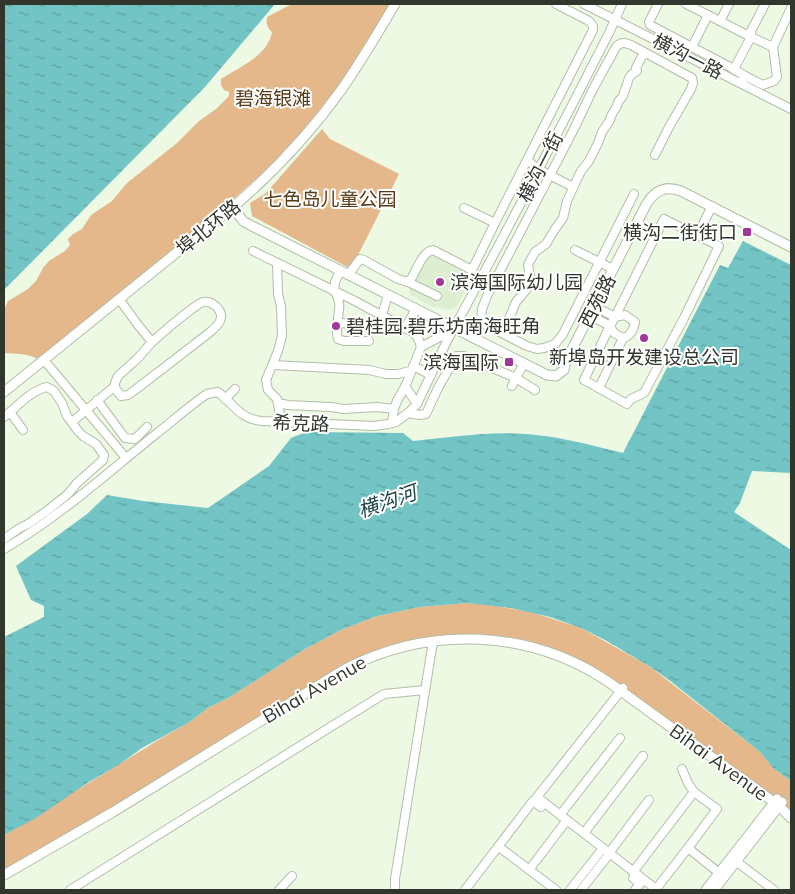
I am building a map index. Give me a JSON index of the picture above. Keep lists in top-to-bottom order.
{
  "streets": {
    "main road": ["埠北环路", "西苑路", "Bihai Avenue"],
    "street": ["横沟一路", "横沟一街", "希克路"]
  },
  "crossings": [
    ["横沟一路", "横沟一街"],
    ["横沟一街", "西苑路"],
    ["横沟一街", "希克路"],
    ["埠北环路", "西苑路"],
    ["西苑路", "希克路"]
  ],
  "water": ["横沟河"],
  "parks": ["碧海银滩", "七色岛儿童公园"],
  "places": {
    "transit": ["横沟二街街口", "滨海国际"],
    "other": ["滨海国际幼儿园", "碧桂园·碧乐坊南海旺角", "新埠岛开发建设总公司"]
  }
}
